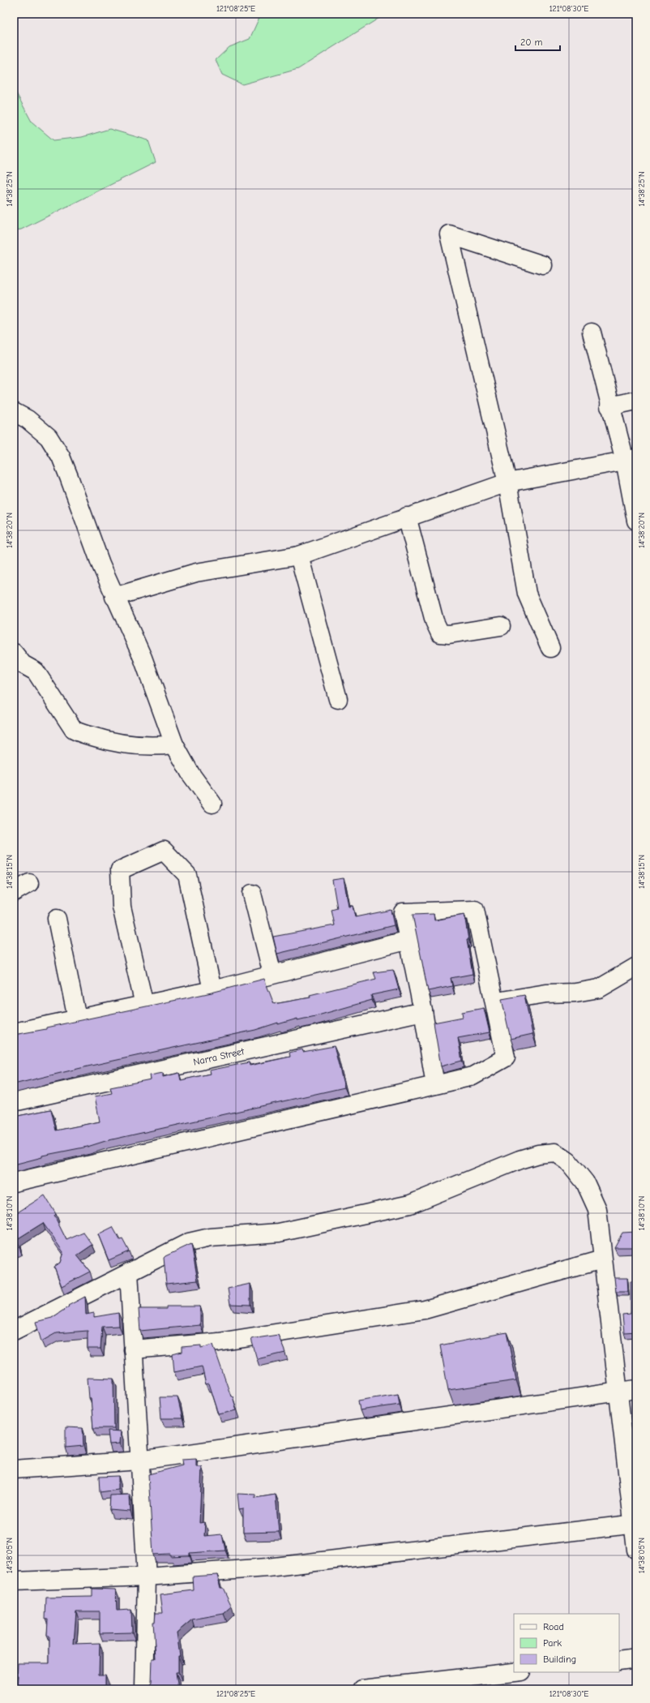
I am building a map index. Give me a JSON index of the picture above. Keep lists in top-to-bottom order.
{
  "streets": {
    "street": ["Narra Street"]
  },
  "legend": ["Road", "Park", "Building"],
  "scale_bar": "20 m",
  "coordinates": [
    "121°08'25\"E",
    "121°08'30\"E",
    "14°38'25\"N",
    "14°38'20\"N",
    "14°38'15\"N",
    "14°38'10\"N",
    "14°38'05\"N"
  ]
}
